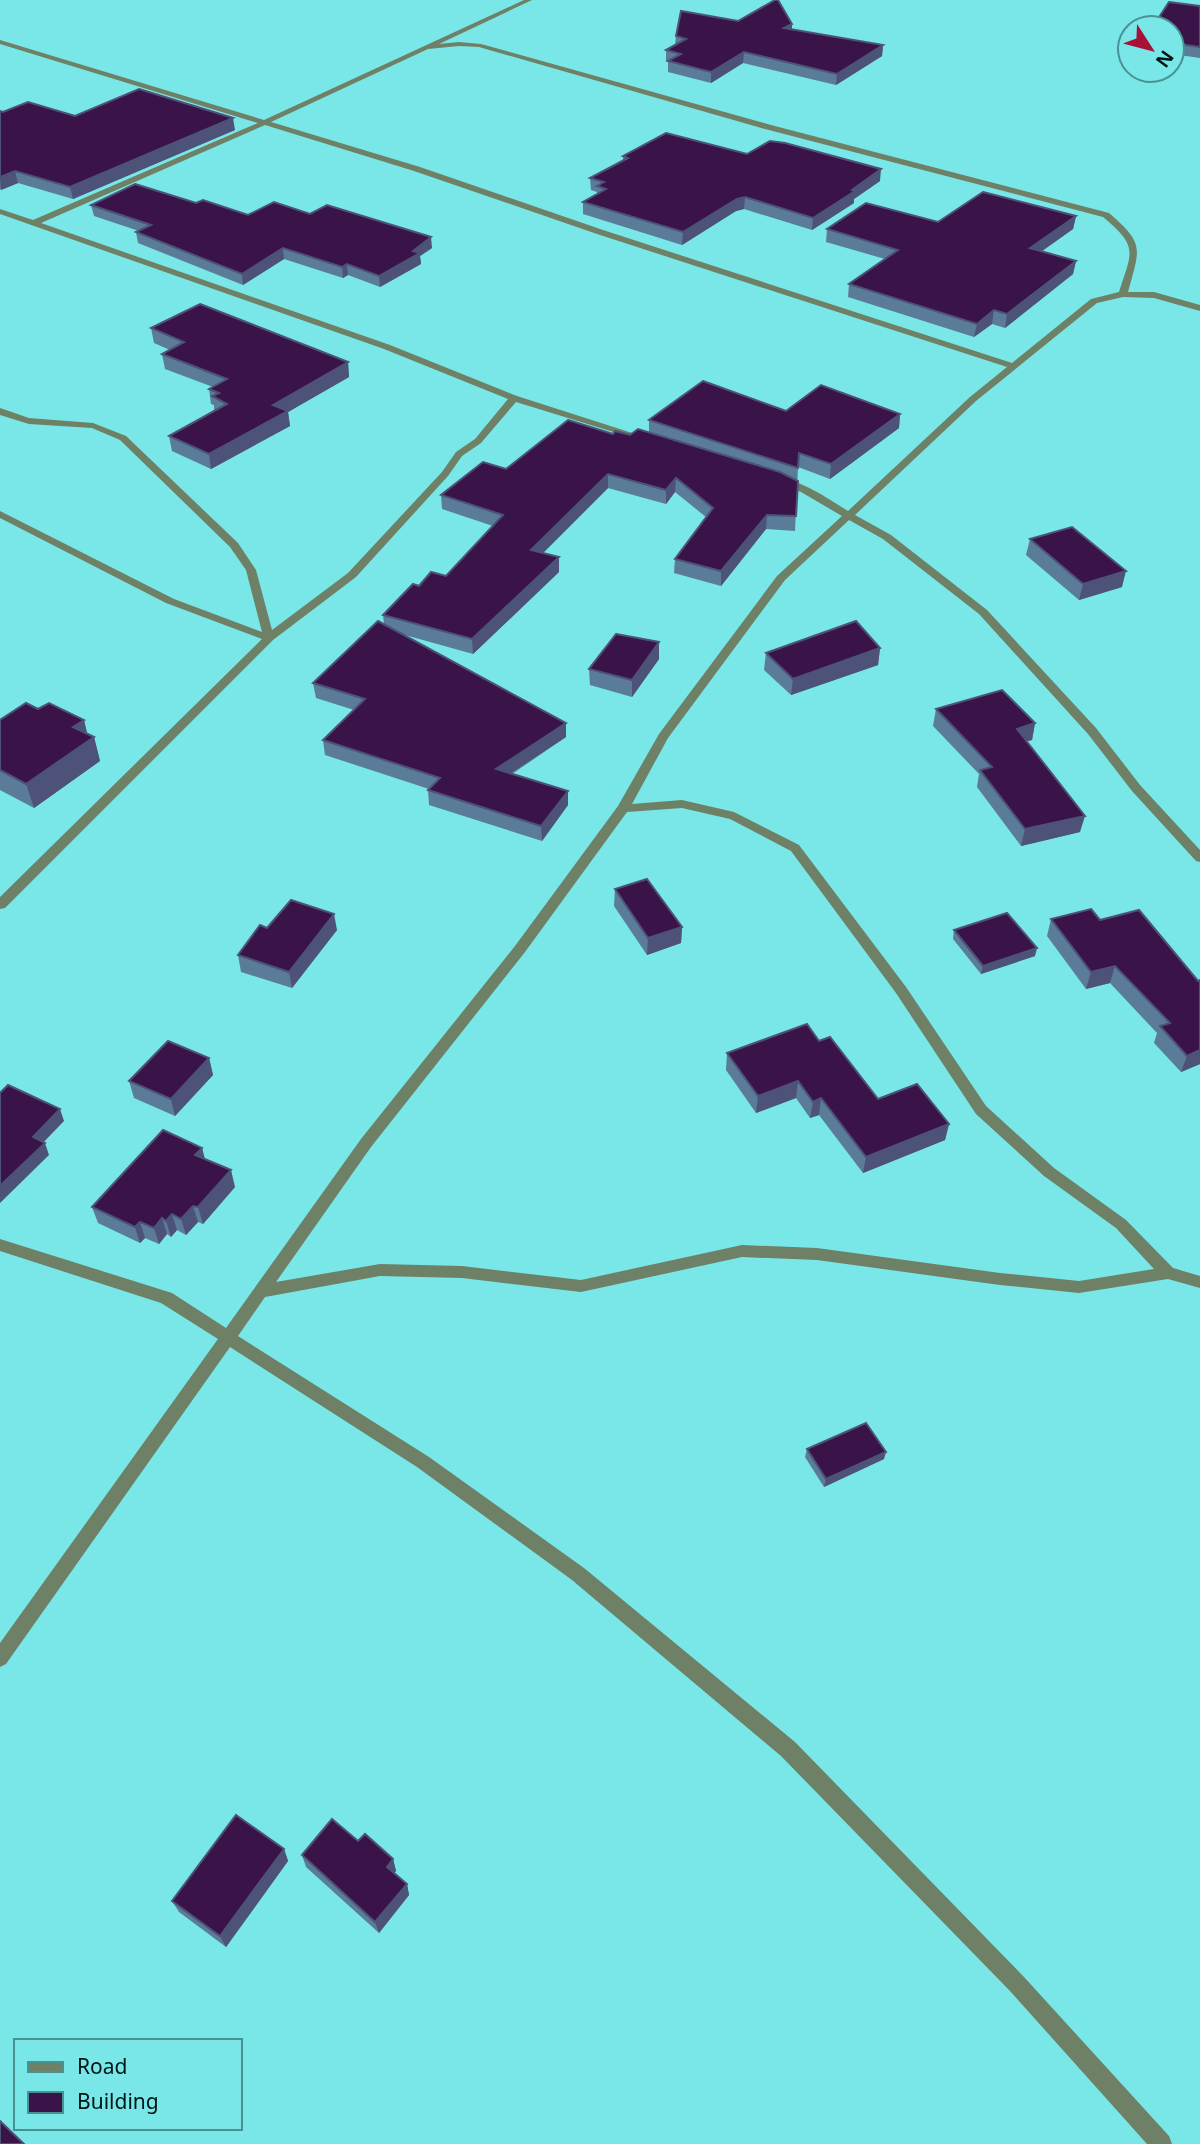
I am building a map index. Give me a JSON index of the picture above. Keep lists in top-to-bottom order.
{
  "legend": ["Road", "Building"],
  "north": "bottom right"
}
